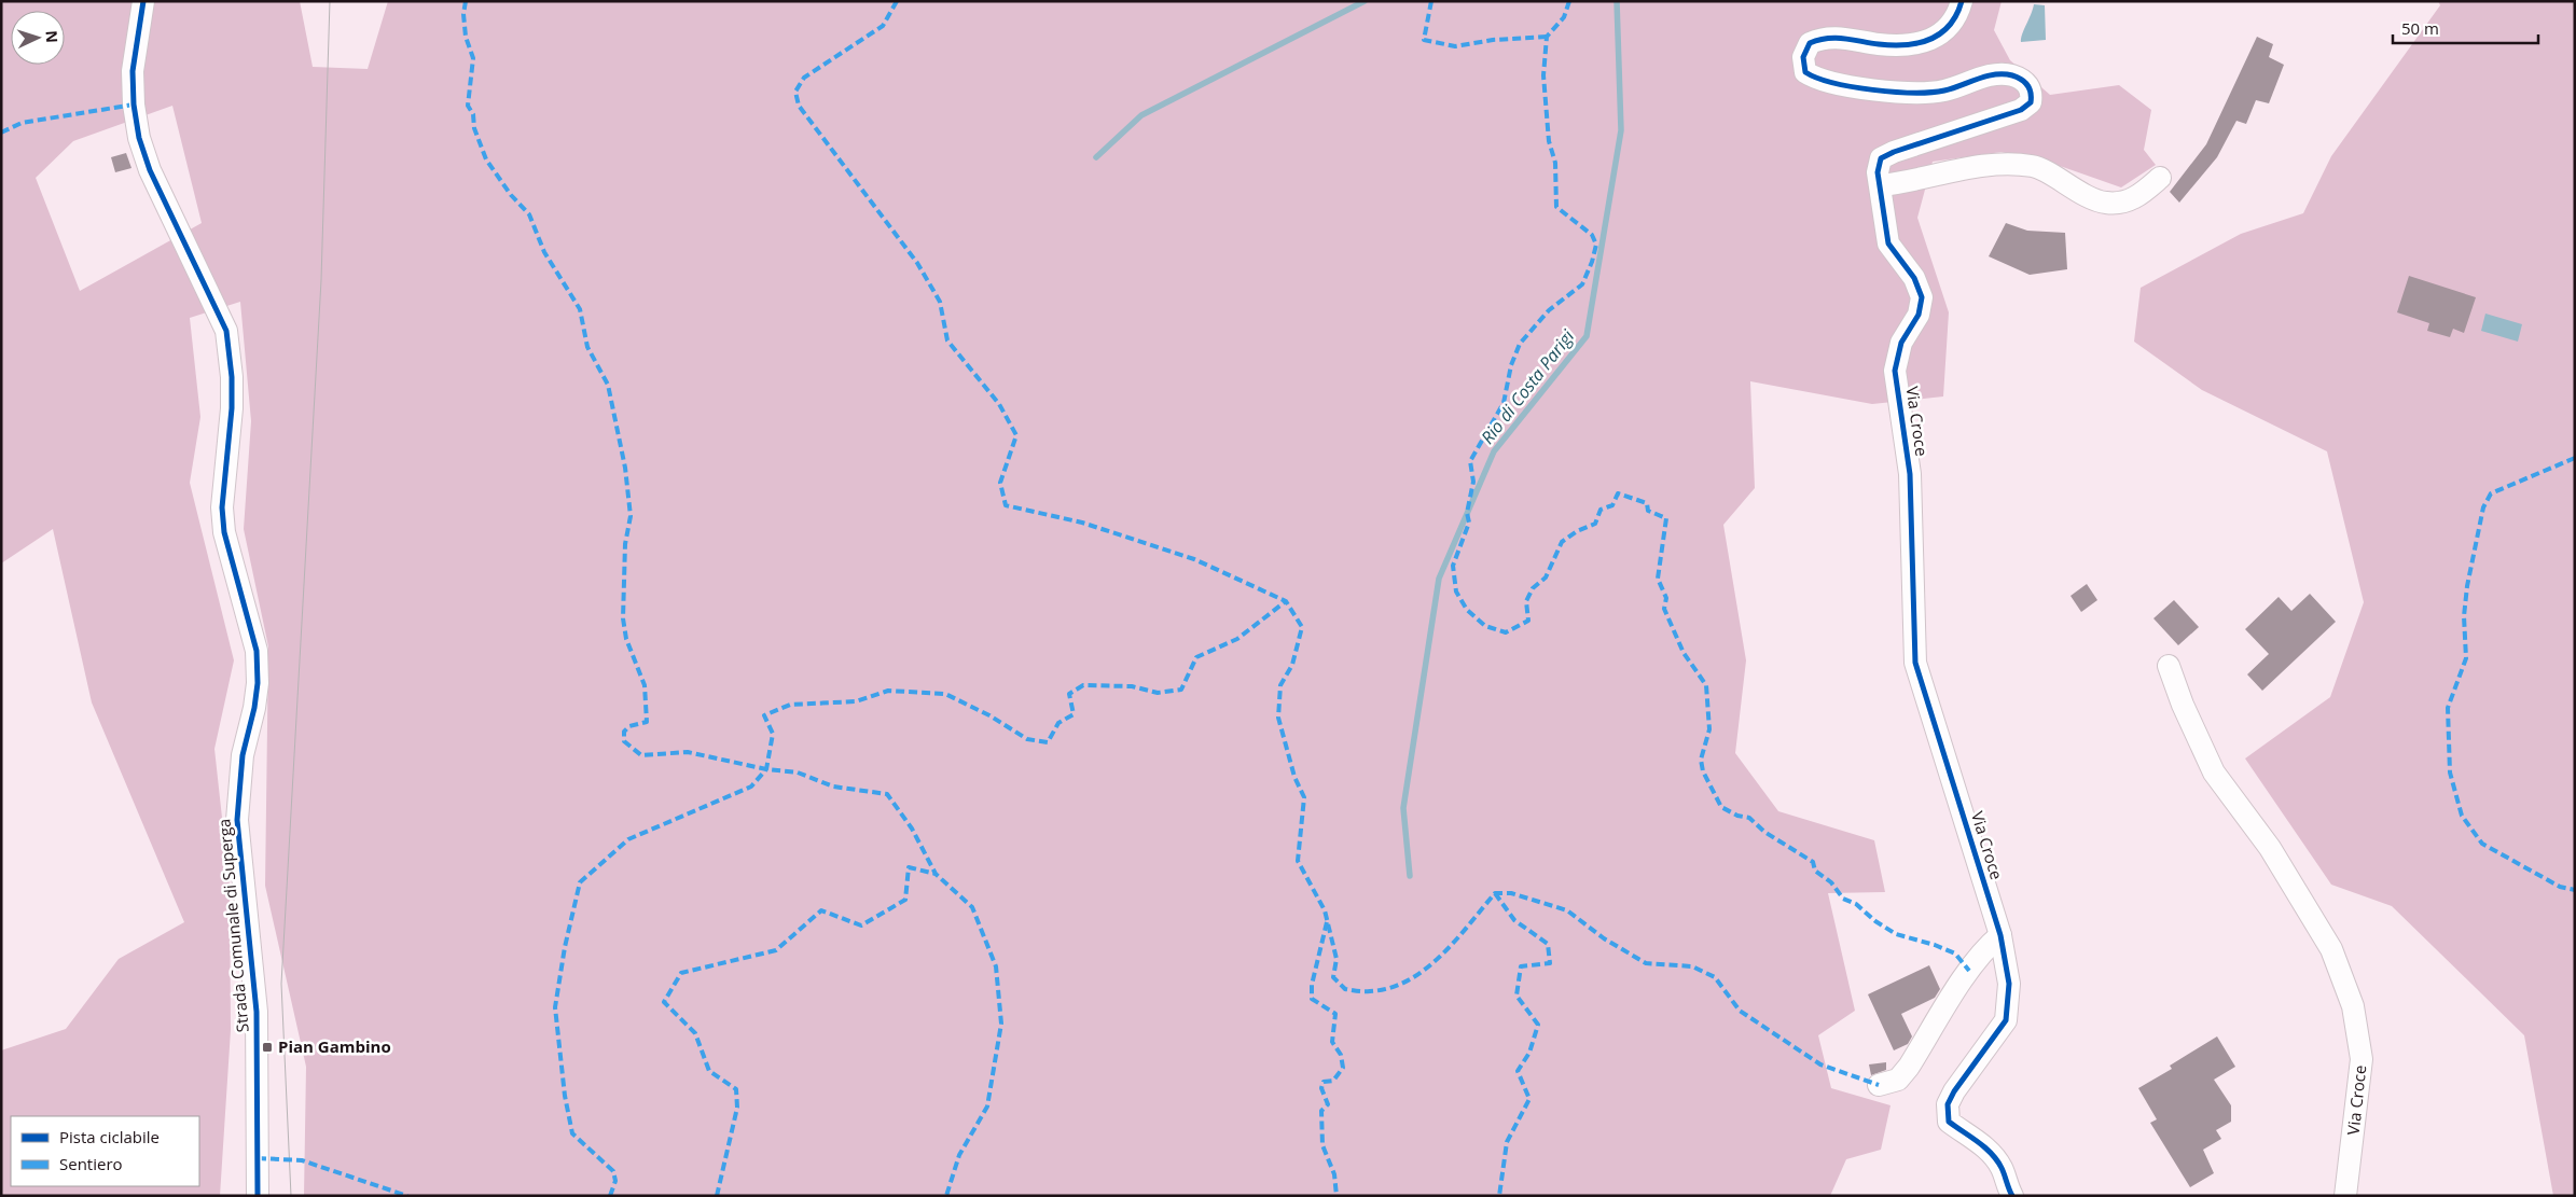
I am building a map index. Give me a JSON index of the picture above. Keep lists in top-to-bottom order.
{
  "streets": {
    "street": ["Via Croce", "Strada Comunale di Superga"]
  },
  "water": ["Rio di Costa Parigi"],
  "places": {
    "transit": ["Pian Gambino"]
  },
  "legend": ["Pista ciclabile", "Sentiero"],
  "scale_bar": "50 m",
  "north": "right"
}
